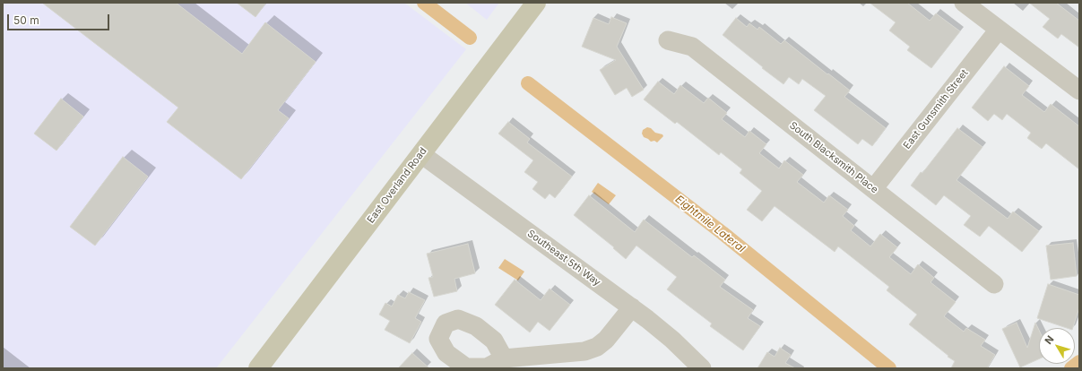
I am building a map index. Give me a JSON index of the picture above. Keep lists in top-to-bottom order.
{
  "streets": {
    "main road": ["East Overland Road"],
    "street": ["East Gunsmith Street", "South Blacksmith Place", "Southeast 5th Way"]
  },
  "crossings": [
    ["East Gunsmith Street", "South Blacksmith Place"],
    ["East Overland Road", "Southeast 5th Way"]
  ],
  "water": ["Eightmile Lateral"],
  "scale_bar": "50 m",
  "north": "top left"
}
